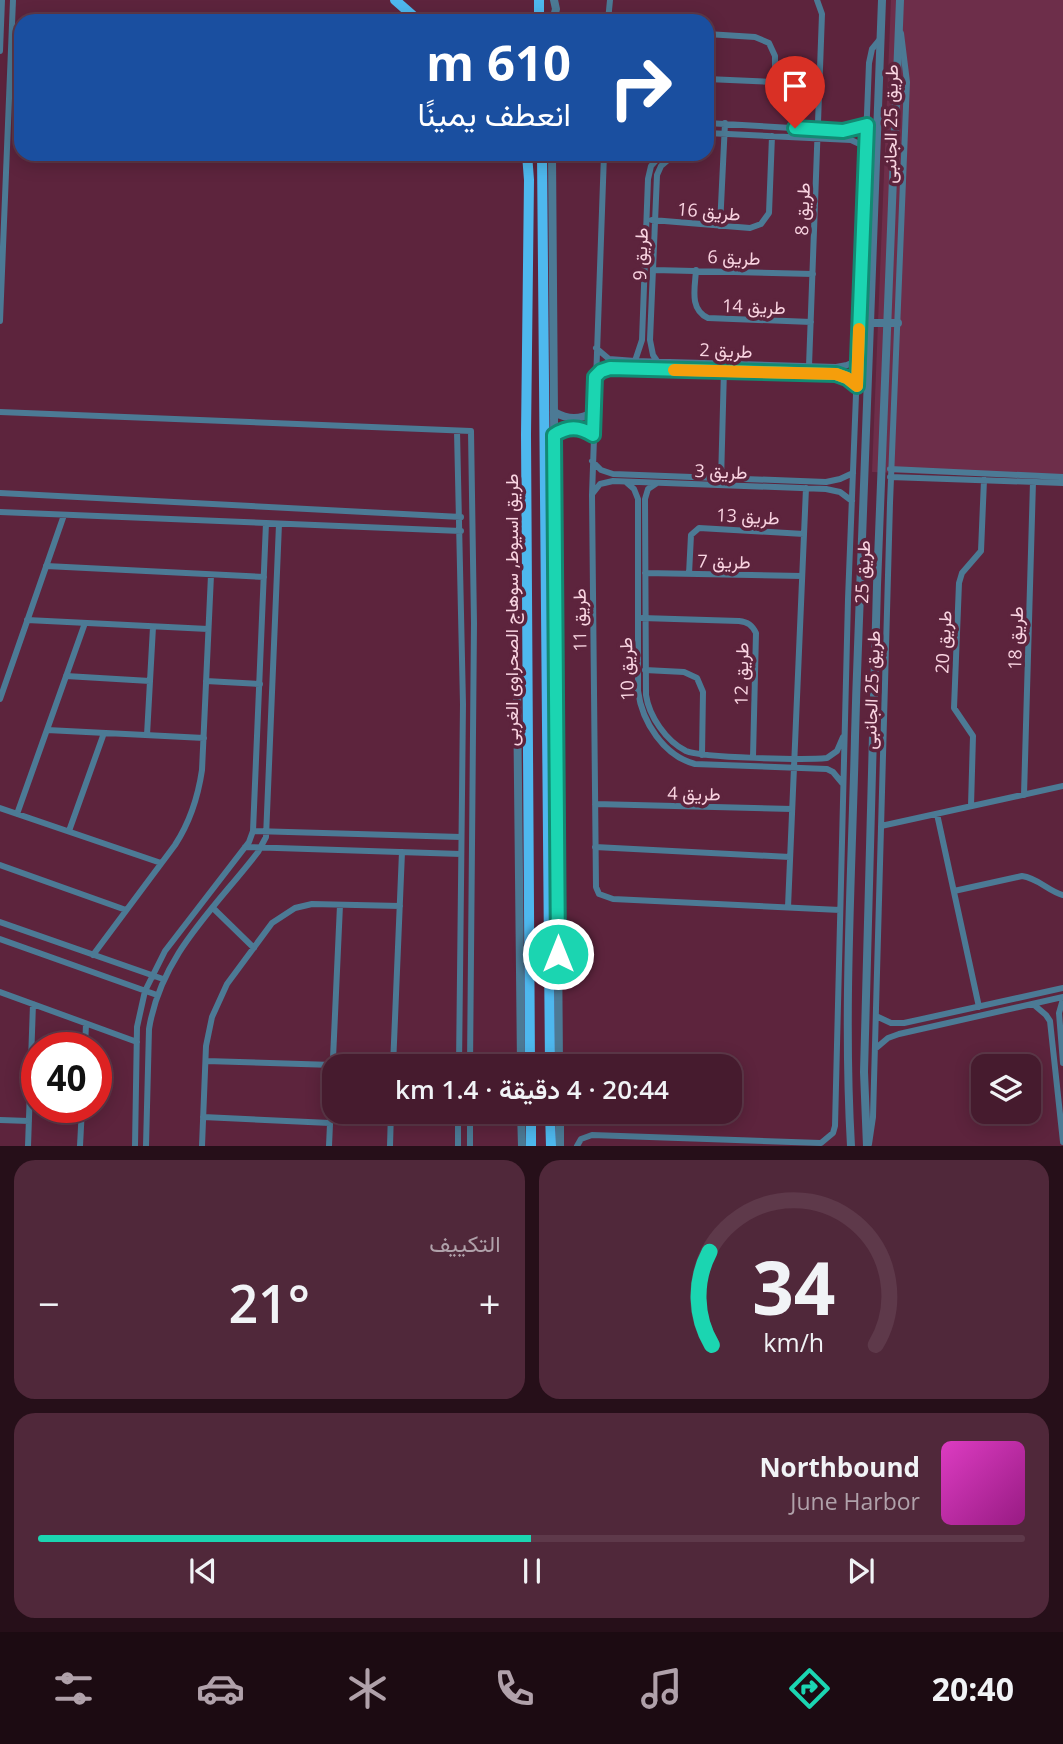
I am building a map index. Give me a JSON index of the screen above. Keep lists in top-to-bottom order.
{
  "streets": {
    "main road": ["طريق اسيوط, سوهاج الصحراوى الغربى"],
    "street": [
      "طريق 25 الجانبى",
      "طريق 8",
      "طريق 16",
      "طريق 9",
      "طريق 6",
      "طريق 14",
      "طريق 2",
      "طريق 3",
      "طريق 13",
      "طريق 7",
      "طريق 25",
      "طريق 11",
      "طريق 18",
      "طريق 20",
      "طريق 10",
      "طريق 12",
      "طريق 4"
    ]
  },
  "crossings": [
    ["طريق 25 الجانبى", "طريق 25"],
    ["طريق 8", "طريق 6"],
    ["طريق 8", "طريق 14"],
    ["طريق 8", "طريق 2"],
    ["طريق 16", "طريق 9"],
    ["طريق 9", "طريق 6"],
    ["طريق 9", "طريق 2"],
    ["طريق 6", "طريق 14"],
    ["طريق 2", "طريق 11"],
    ["طريق 3", "طريق 11"],
    ["طريق 3", "طريق 10"],
    ["طريق 13", "طريق 7"],
    ["طريق 7", "طريق 10"],
    ["طريق 11", "طريق 4"],
    ["طريق 10", "طريق 12"]
  ],
  "page": {
    "turn": ["610 m", "انعطف يمينًا"],
    "limit": "40",
    "trip": "20:44 · 4 دقيقة · 1.4 km",
    "tile": "التكييف",
    "heat": ["−", "21°", "+"],
    "song": ["Northbound", "June Harbor"],
    "tabs": "20:40",
    "gauge": ["34", "km/h"]
  }
}
